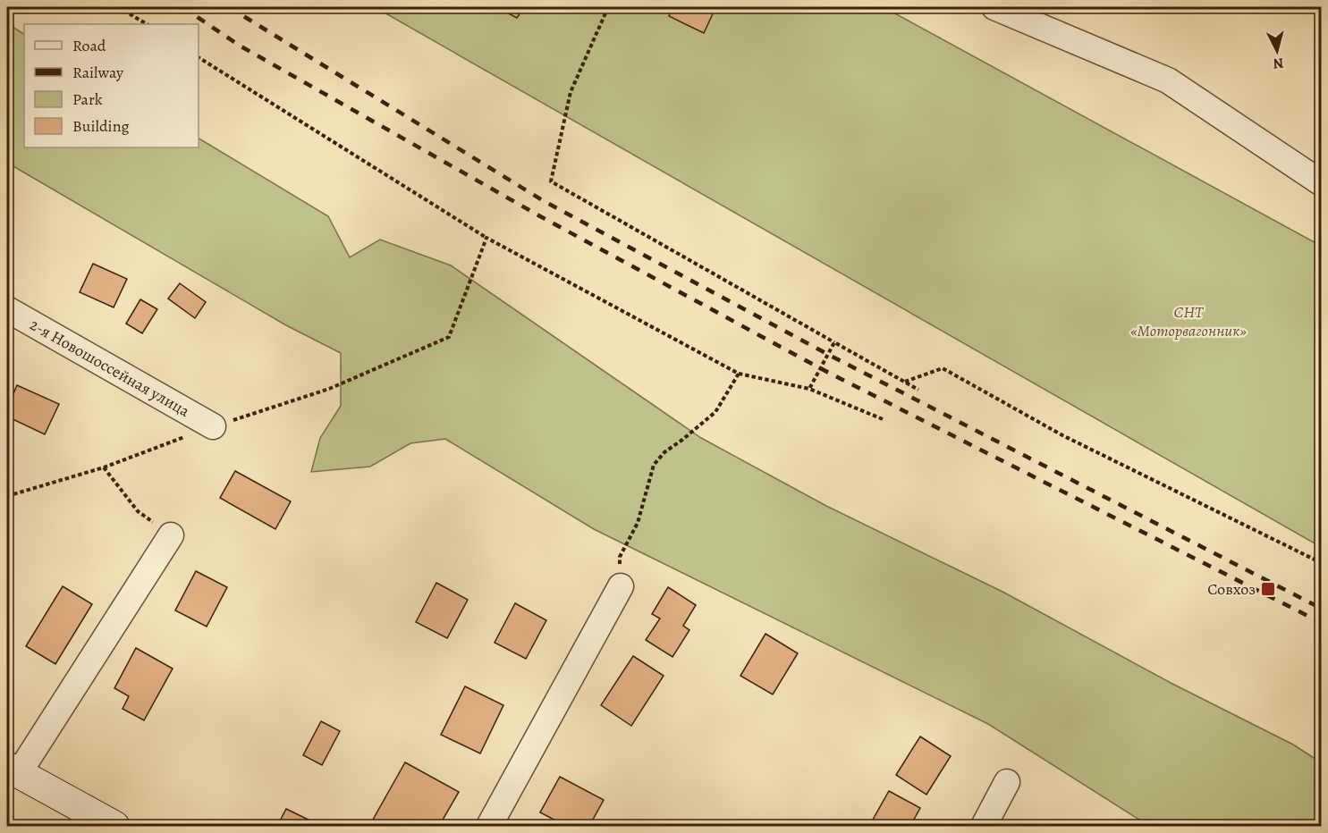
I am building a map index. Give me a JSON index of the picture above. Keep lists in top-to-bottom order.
{
  "streets": {
    "street": ["2-я Новошоссейная улица"]
  },
  "parks": ["СНТ «Моторвагонник»"],
  "places": {
    "transit": ["Совхоз"]
  },
  "legend": [
    "Road",
    "Railway",
    "Park",
    "Building"
  ],
  "north": "bottom"
}
